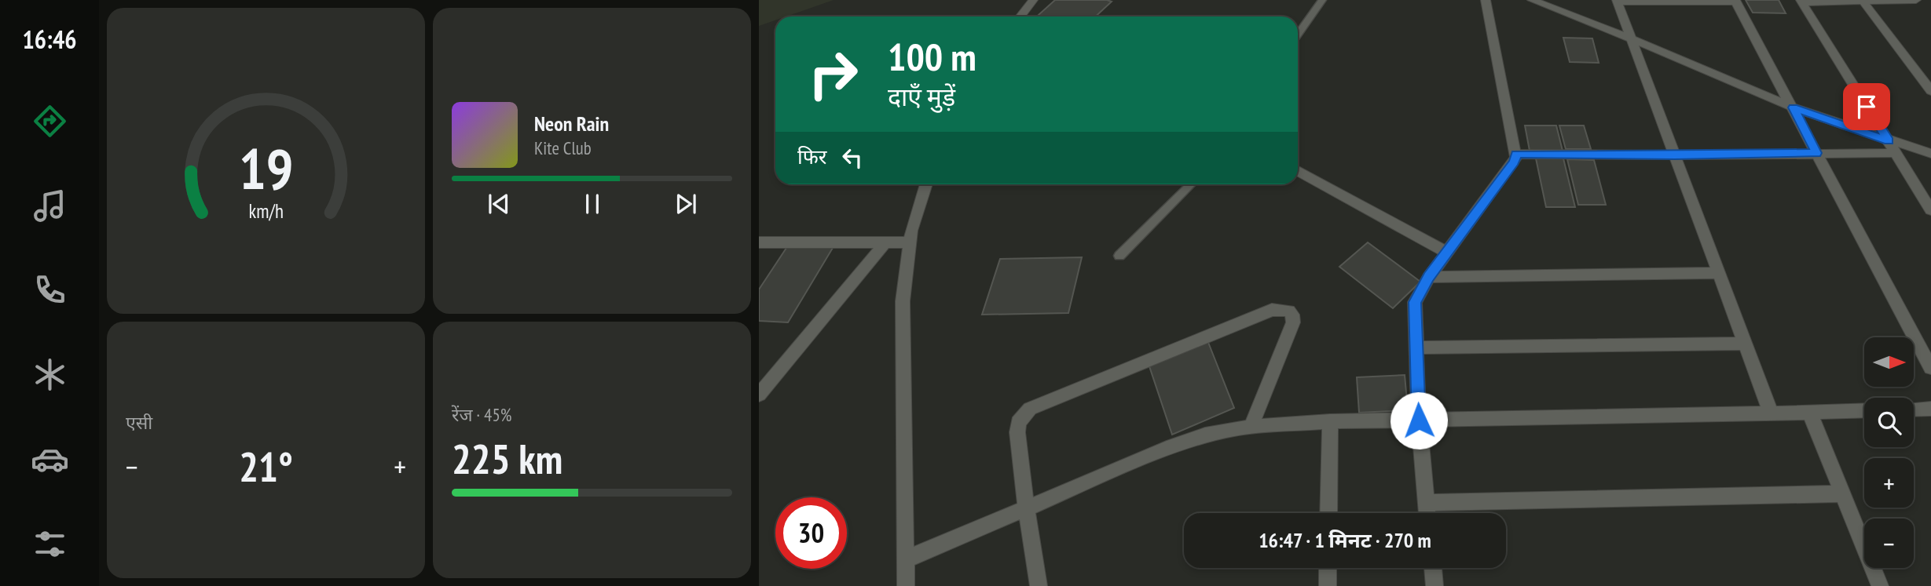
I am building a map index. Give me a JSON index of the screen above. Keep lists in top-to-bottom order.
{
  "north": "right",
  "page": {
    "tabs": "16:46",
    "turn": ["100 m", "दाएँ मुड़ें"],
    "song": ["Neon Rain", "Kite Club"],
    "then": "फिर",
    "tile": [
      "एसी",
      ["रेंज · 45%", "225 km"]
    ],
    "map_buttons": ["+", "−"],
    "heat": ["−", "21°", "+"],
    "limit": "30",
    "trip": "16:47 · 1 मिनट · 270 m",
    "gauge": ["19", "km/h"]
  }
}
